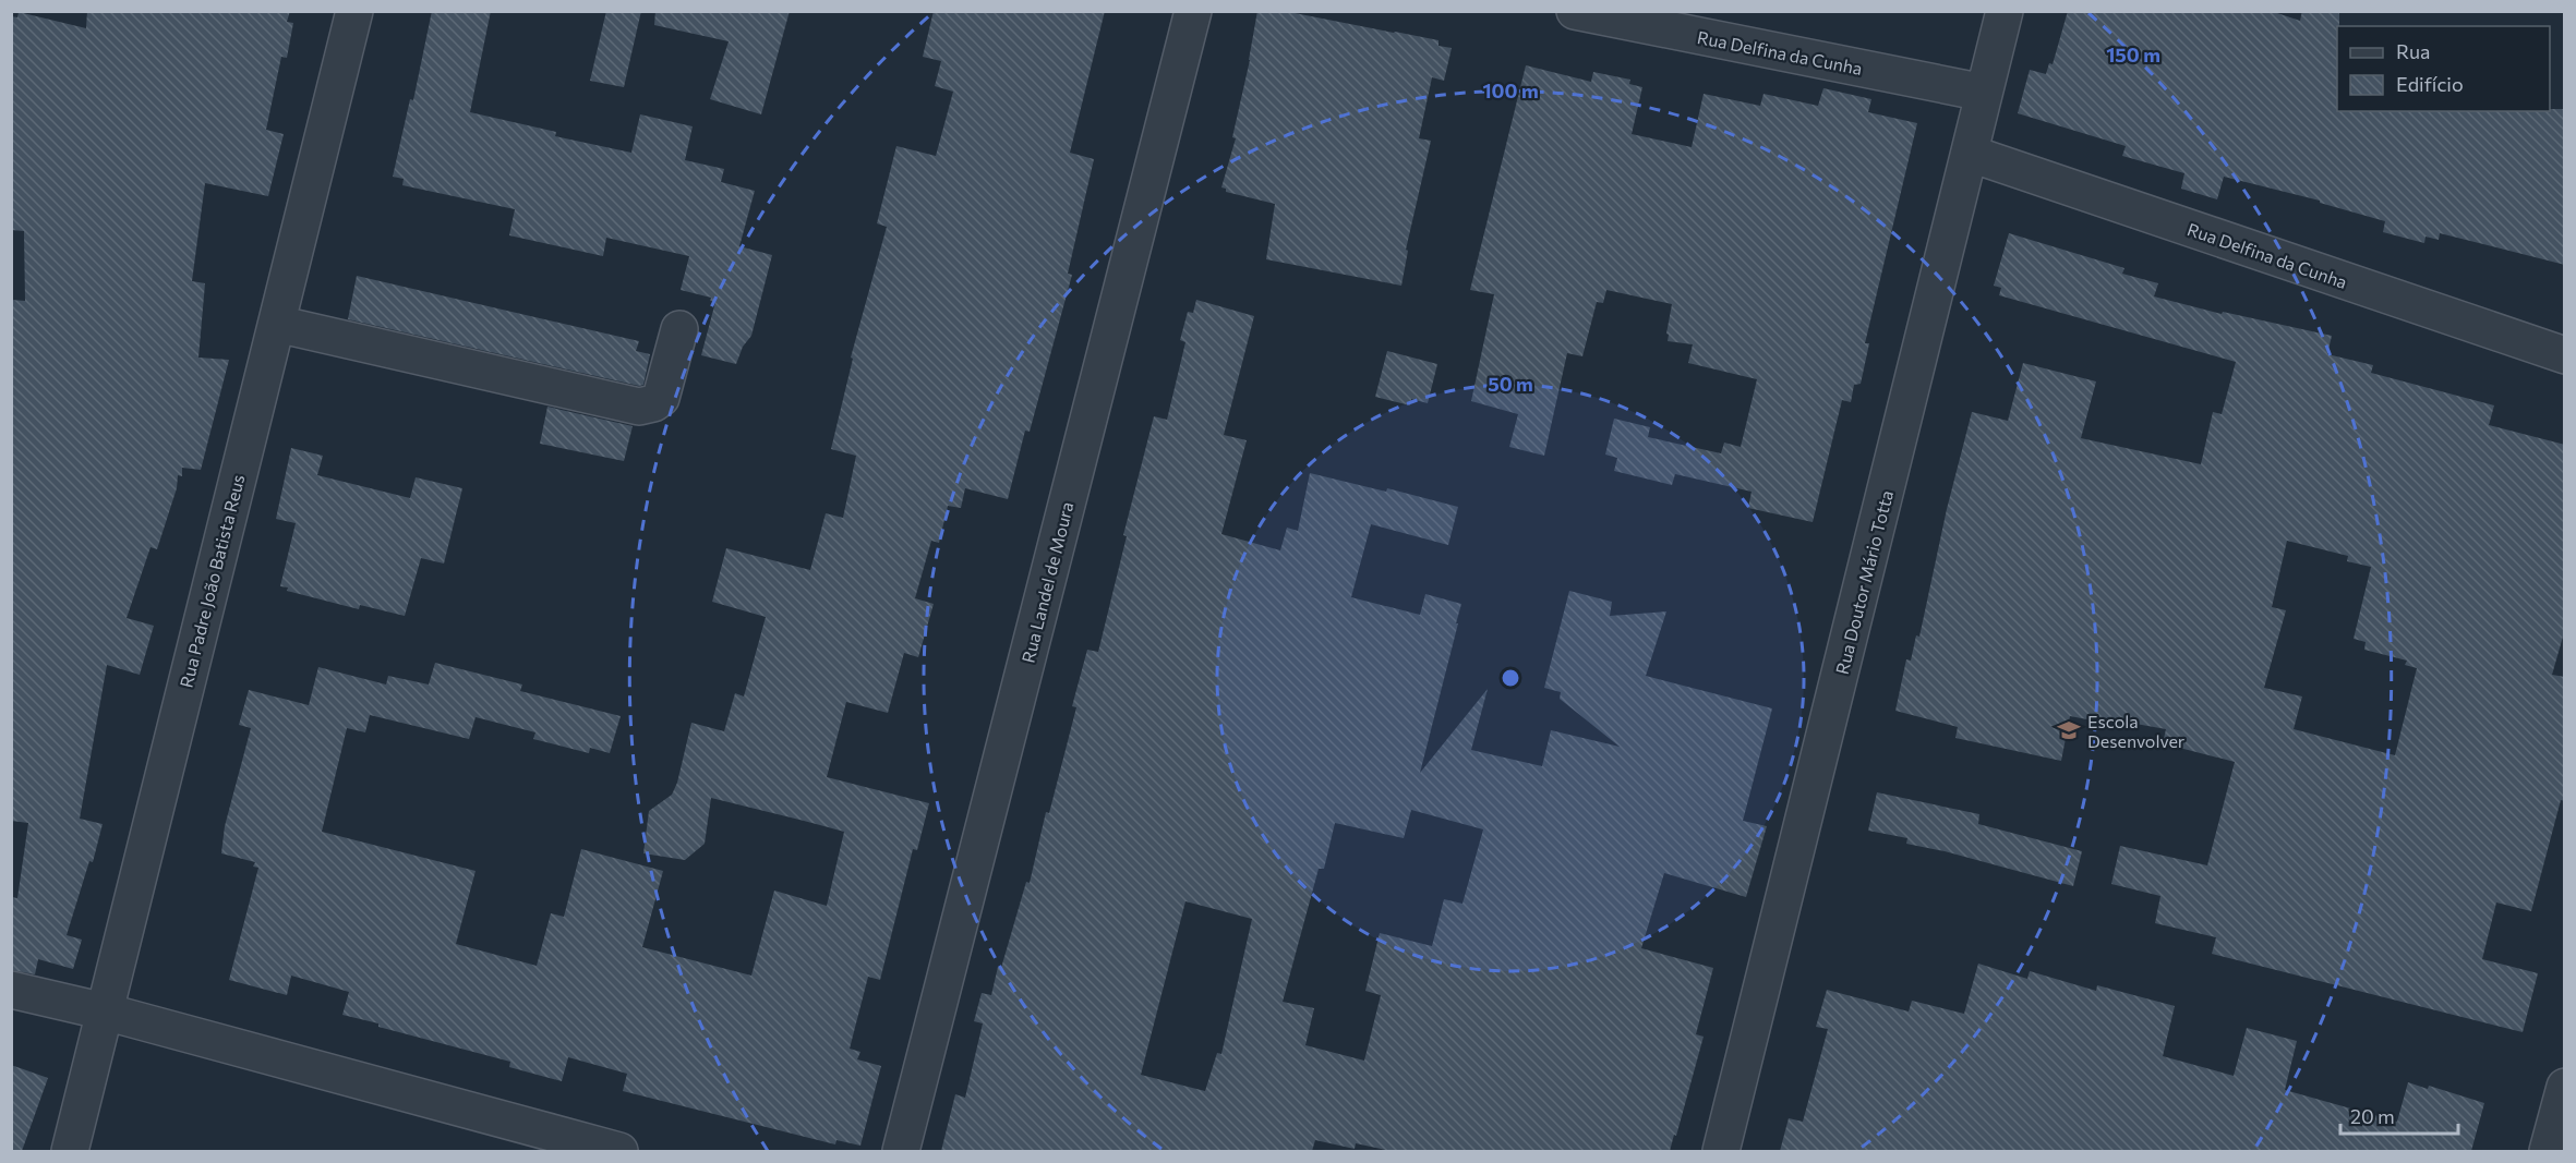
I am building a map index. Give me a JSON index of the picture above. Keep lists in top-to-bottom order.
{
  "streets": {
    "street": [
      "Rua Delfina da Cunha",
      "Rua Padre João Batista Reus",
      "Rua Landel de Moura",
      "Rua Doutor Mário Totta"
    ]
  },
  "crossings": [
    ["Rua Delfina da Cunha", "Rua Doutor Mário Totta"]
  ],
  "places": {
    "school or university": ["Escola Desenvolver"]
  },
  "legend": ["Rua", "Edifício"],
  "scale_bar": "20 m",
  "rings": ["150 m", "100 m", "50 m"]
}
